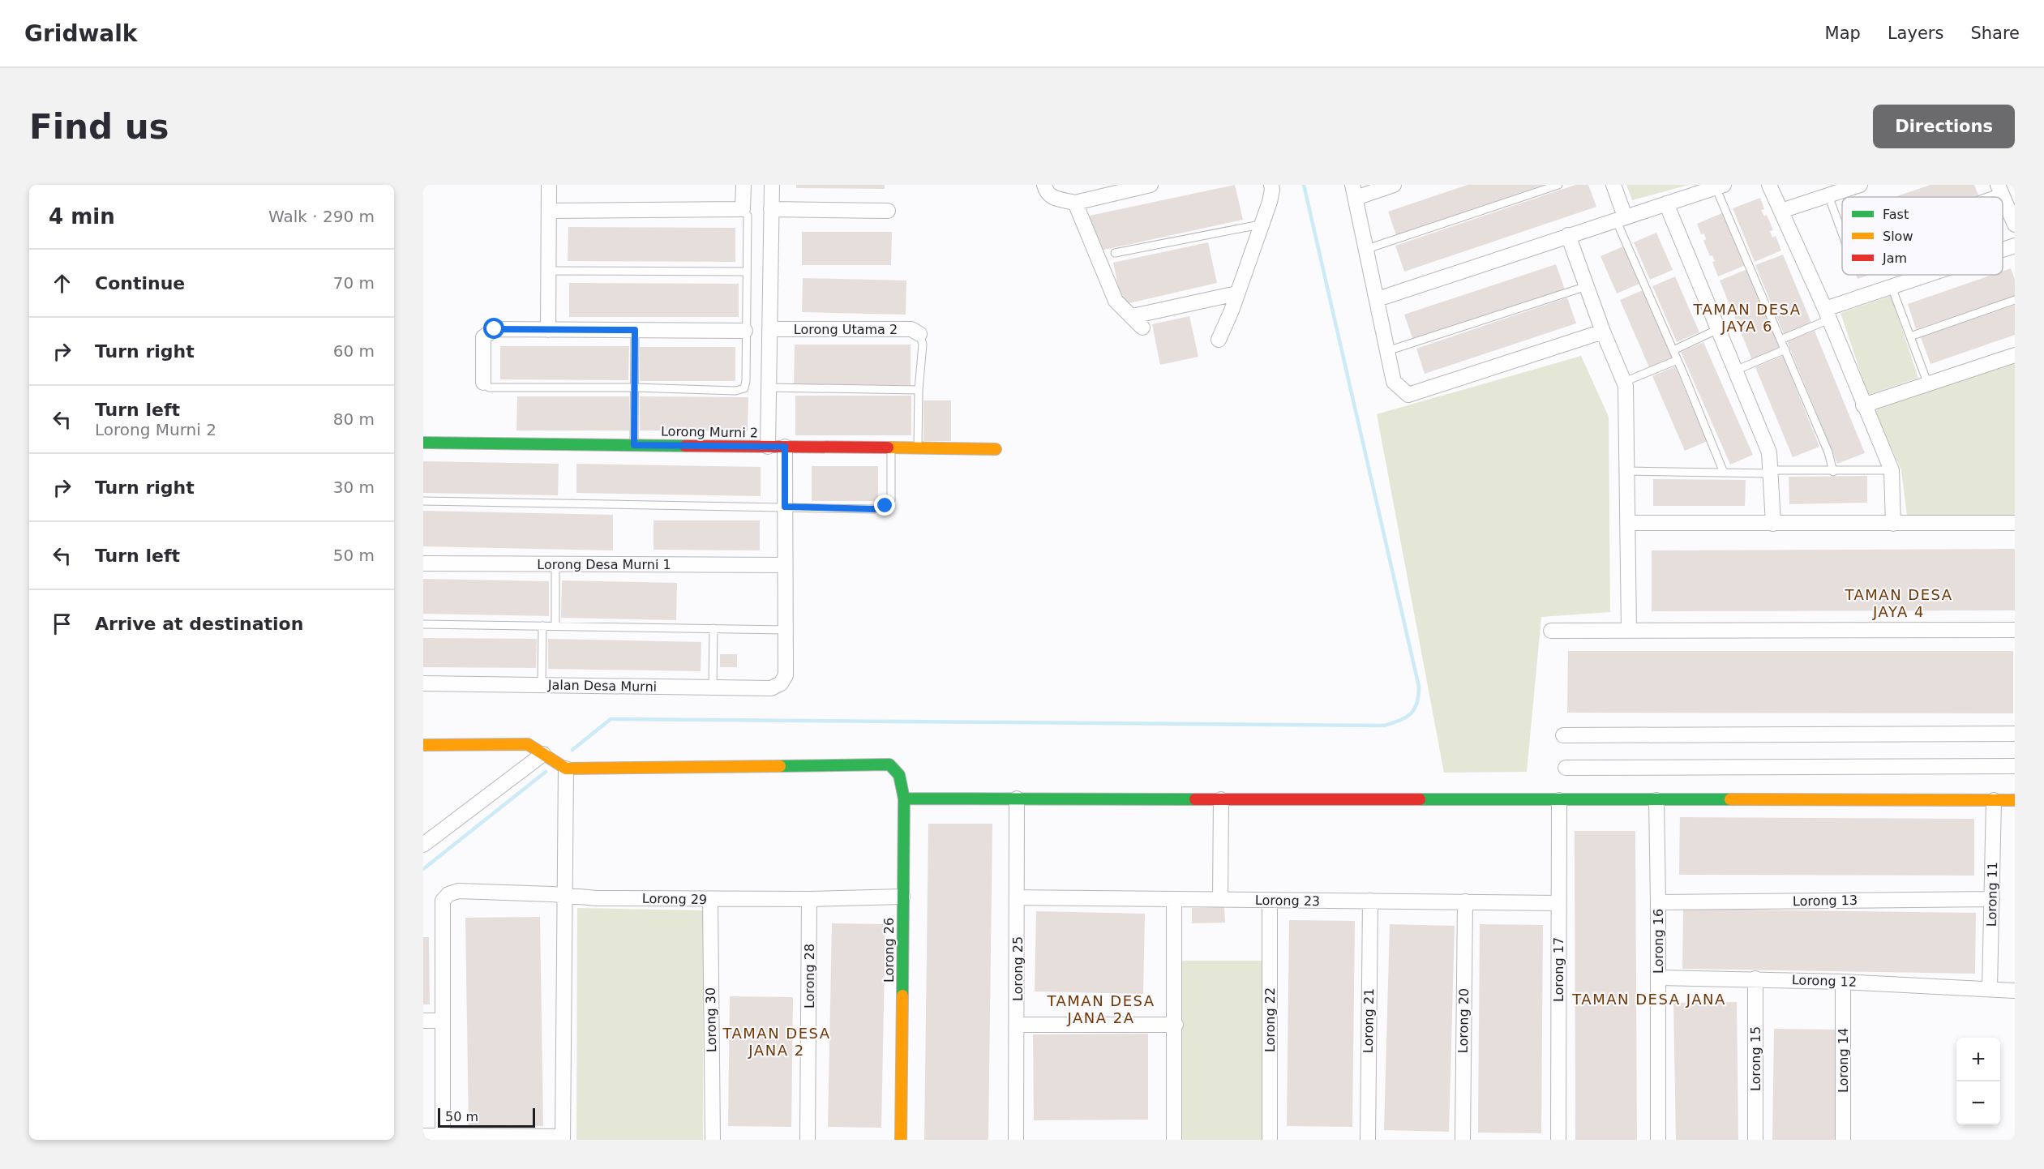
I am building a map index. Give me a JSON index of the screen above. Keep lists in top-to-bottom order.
{
  "streets": {
    "street": [
      "Lorong Utama 2",
      "Lorong Murni 2",
      "Lorong Desa Murni 1",
      "Jalan Desa Murni",
      "Lorong 11",
      "Lorong 29",
      "Lorong 23",
      "Lorong 13",
      "Lorong 16",
      "Lorong 26",
      "Lorong 25",
      "Lorong 17",
      "Lorong 28",
      "Lorong 12",
      "Lorong 30",
      "Lorong 22",
      "Lorong 21",
      "Lorong 20",
      "Lorong 15",
      "Lorong 14"
    ]
  },
  "crossings": [
    ["Lorong 11", "Lorong 13"],
    ["Lorong 11", "Lorong 12"],
    ["Lorong 29", "Lorong 26"],
    ["Lorong 29", "Lorong 28"],
    ["Lorong 29", "Lorong 30"],
    ["Lorong 23", "Lorong 25"],
    ["Lorong 23", "Lorong 17"],
    ["Lorong 23", "Lorong 22"],
    ["Lorong 23", "Lorong 21"],
    ["Lorong 23", "Lorong 20"],
    ["Lorong 13", "Lorong 16"],
    ["Lorong 16", "Lorong 12"],
    ["Lorong 12", "Lorong 15"],
    ["Lorong 12", "Lorong 14"]
  ],
  "districts": [
    "TAMAN DESA JAYA 6",
    "TAMAN DESA JAYA 4",
    "TAMAN DESA JANA",
    "TAMAN DESA JANA 2A",
    "TAMAN DESA JANA 2"
  ],
  "legend": ["Fast", "Slow", "Jam"],
  "scale_bar": "50 m",
  "page": {
    "header": "Gridwalk",
    "nav": ["Map", "Layers", "Share"],
    "buttons": "Directions",
    "title": "Find us",
    "heading": ["4 min", "Walk · 290 m"],
    "list": [
      ["Continue", "70 m"],
      ["Turn right", "60 m"],
      ["Turn left", "Lorong Murni 2", "80 m"],
      ["Turn right", "30 m"],
      ["Turn left", "50 m"],
      "Arrive at destination"
    ],
    "map_buttons": ["+", "−"],
    "scale": "50 m"
  }
}
